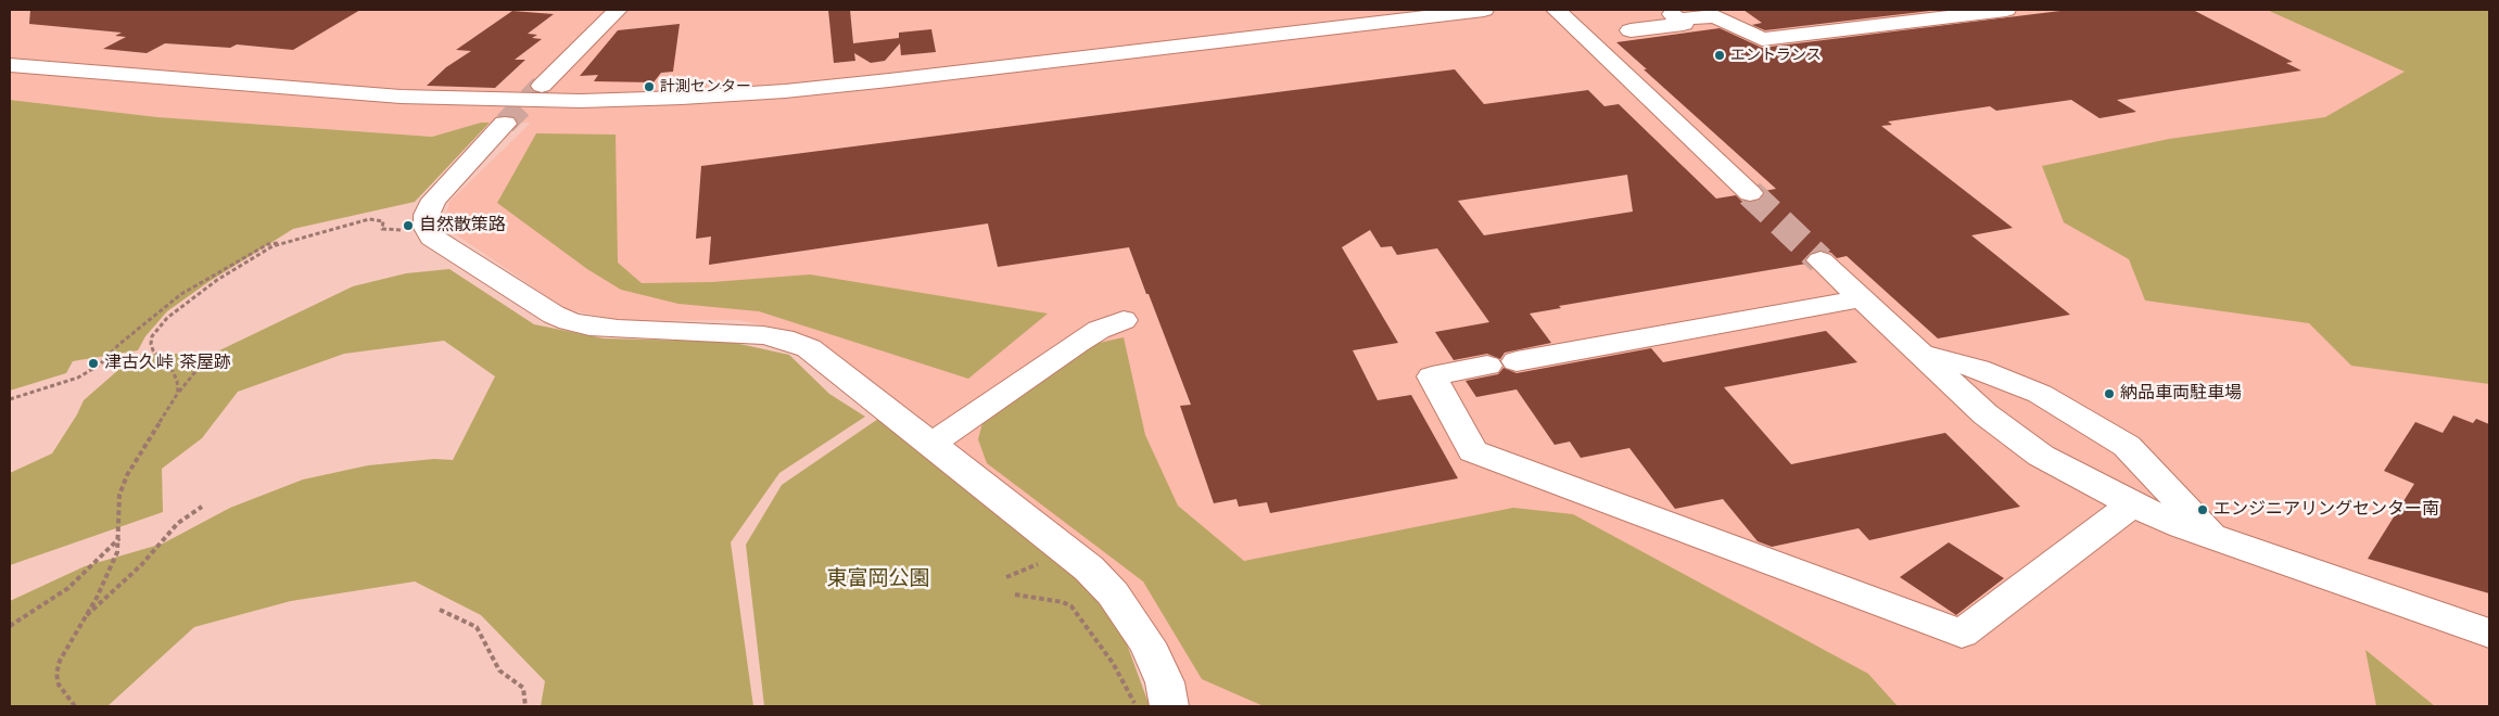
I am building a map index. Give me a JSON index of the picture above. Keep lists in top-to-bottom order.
{
  "parks": ["東富岡公園"],
  "places": [
    "エントランス",
    "計測センター",
    "自然散策路",
    "津古久峠 茶屋跡",
    "納品車両駐車場",
    "エンジニアリングセンター南"
  ]
}
